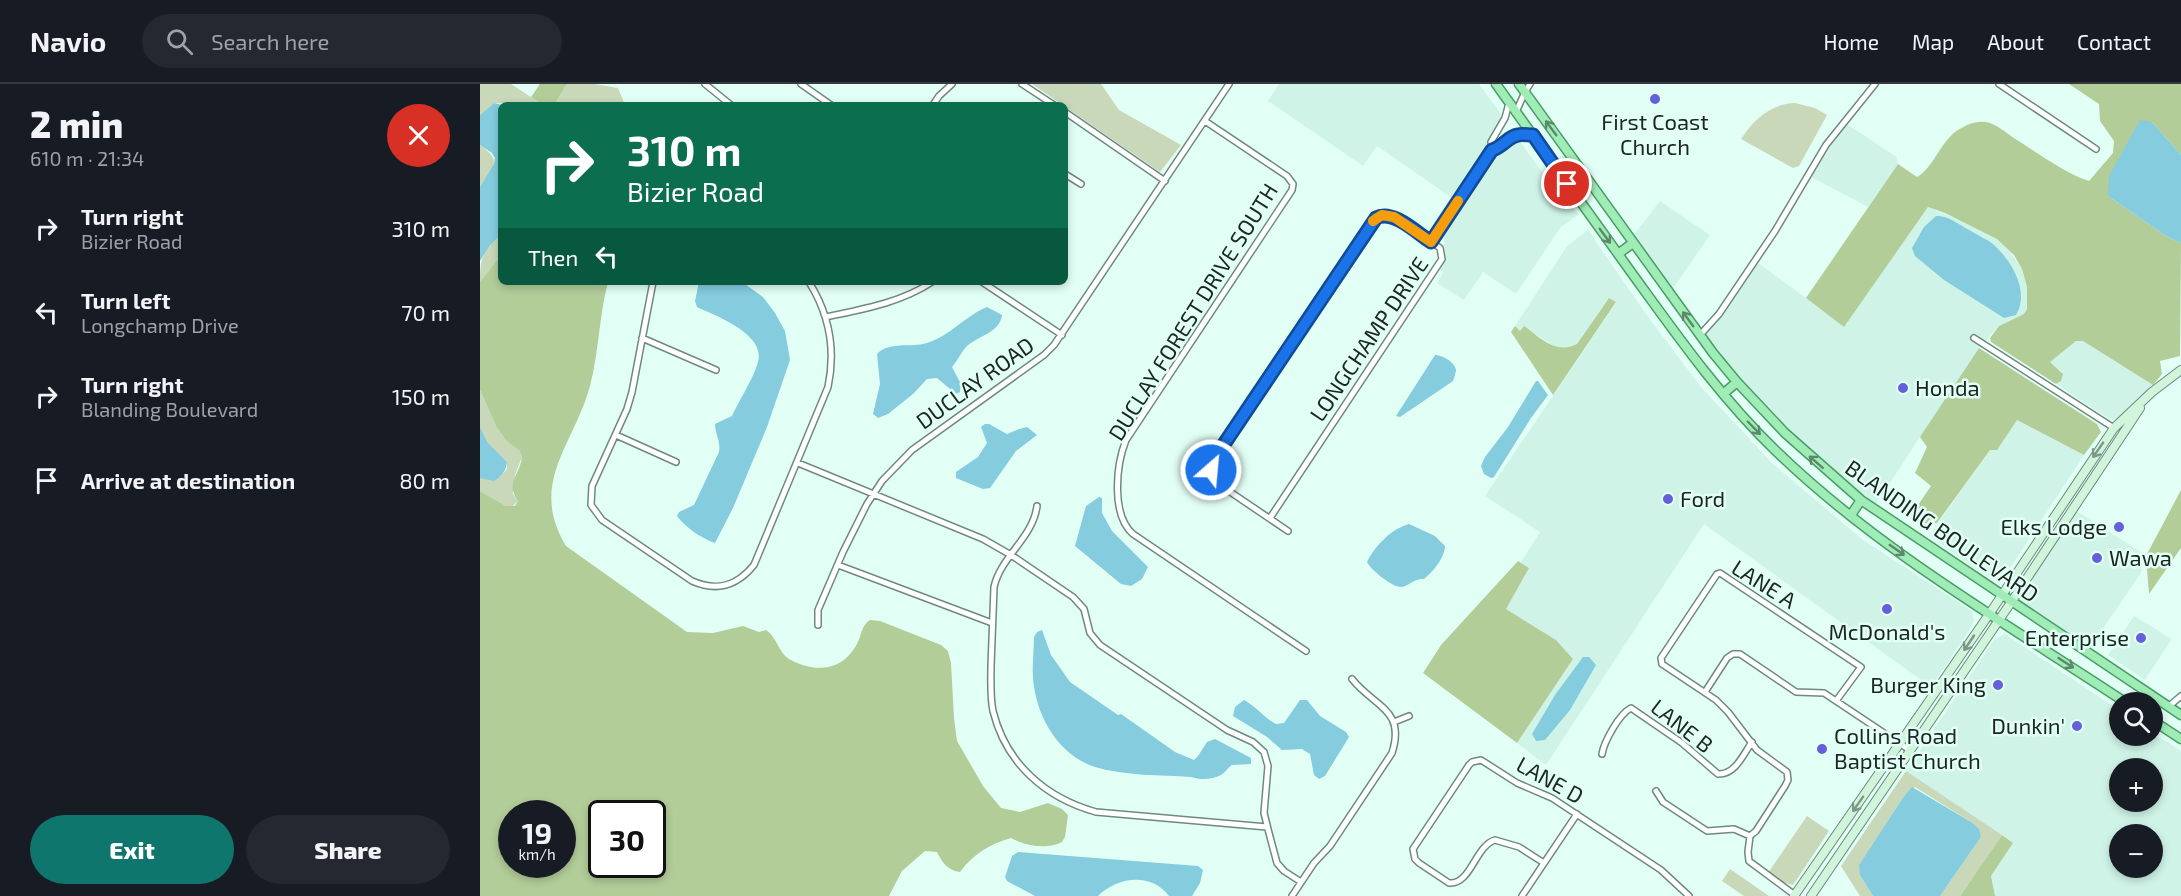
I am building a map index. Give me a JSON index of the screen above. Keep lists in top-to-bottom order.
{
  "streets": {
    "main road": ["BLANDING BOULEVARD"],
    "street": [
      "DUCLAY FOREST DRIVE SOUTH",
      "LONGCHAMP DRIVE",
      "DUCLAY ROAD",
      "LANE A",
      "LANE B",
      "LANE D"
    ]
  },
  "crossings": [
    ["DUCLAY FOREST DRIVE SOUTH", "DUCLAY ROAD"],
    ["LONGCHAMP DRIVE", "BLANDING BOULEVARD"],
    ["LANE A", "LANE B"]
  ],
  "places": [
    "First Coast Church",
    "Honda",
    "Ford",
    "Elks Lodge",
    "Wawa",
    "McDonald's",
    "Enterprise",
    "Burger King",
    "Dunkin'",
    "Collins Road Baptist Church"
  ],
  "page": {
    "header": "Navio",
    "search": "Search here",
    "nav": [
      "Home",
      "Map",
      "About",
      "Contact"
    ],
    "heading": ["2 min", "610 m · 21:34"],
    "turn": ["310 m", "Bizier Road"],
    "list": [
      {
        "name": "Turn right",
        "note": "Bizier Road",
        "value": "310 m"
      },
      {
        "name": "Turn left",
        "note": "Longchamp Drive",
        "value": "70 m"
      },
      {
        "name": "Turn right",
        "note": "Blanding Boulevard",
        "value": "150 m"
      },
      {
        "name": "Arrive at destination",
        "value": "80 m"
      }
    ],
    "then": "Then",
    "map_buttons": ["+", "−"],
    "speed": "19 km/h",
    "limit": "30",
    "buttons": ["Exit", "Share"]
  }
}
